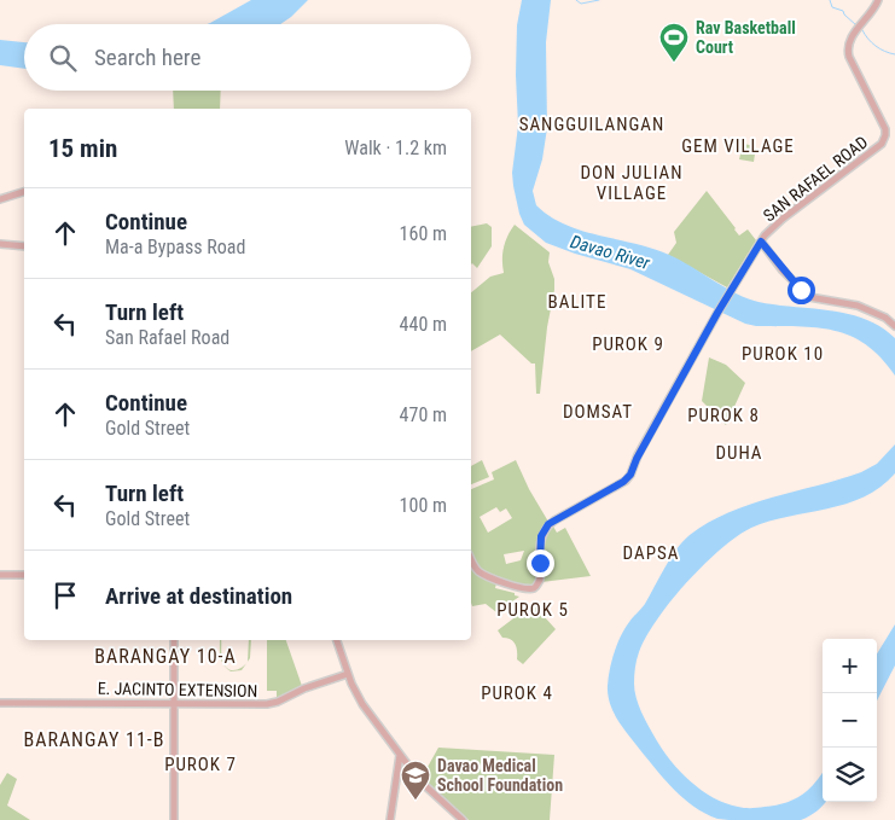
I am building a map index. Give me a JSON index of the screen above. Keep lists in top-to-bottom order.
{
  "streets": {
    "main road": ["SAN RAFAEL ROAD", "E. JACINTO EXTENSION"]
  },
  "districts": [
    "SANGGUILANGAN",
    "GEM VILLAGE",
    "DON JULIAN VILLAGE",
    "BALITE",
    "PUROK 9",
    "PUROK 10",
    "DOMSAT",
    "PUROK 8",
    "DUHA",
    "DAPSA",
    "PUROK 5",
    "BARANGAY 10-A",
    "PUROK 4",
    "BARANGAY 11-B",
    "PUROK 7"
  ],
  "water": ["Davao River"],
  "places": {
    "sports": ["Rav Basketball Court"],
    "school or university": ["Davao Medical School Foundation"]
  },
  "page": {
    "search": "Search here",
    "heading": ["15 min", "Walk · 1.2 km"],
    "list": [
      ["Continue", "Ma-a Bypass Road", "160 m"],
      ["Turn left", "San Rafael Road", "440 m"],
      ["Continue", "Gold Street", "470 m"],
      ["Turn left", "Gold Street", "100 m"],
      "Arrive at destination"
    ],
    "map_buttons": ["+", "−"]
  }
}
